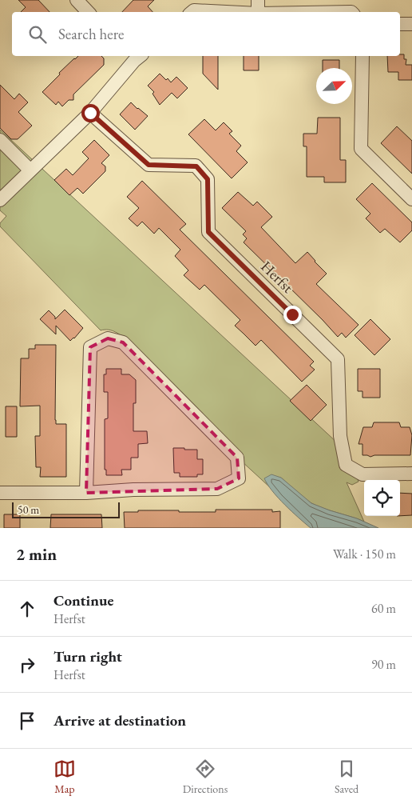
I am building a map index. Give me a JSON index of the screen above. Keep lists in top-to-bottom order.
{
  "streets": {
    "street": ["Herfst"]
  },
  "scale_bar": "50 m",
  "north": "top right",
  "page": {
    "search": "Search here",
    "scale": "50 m",
    "heading": ["2 min", "Walk · 150 m"],
    "list": [
      ["Continue", "Herfst", "60 m"],
      ["Turn right", "Herfst", "90 m"],
      "Arrive at destination"
    ],
    "nav": ["Map", "Directions", "Saved"]
  }
}
